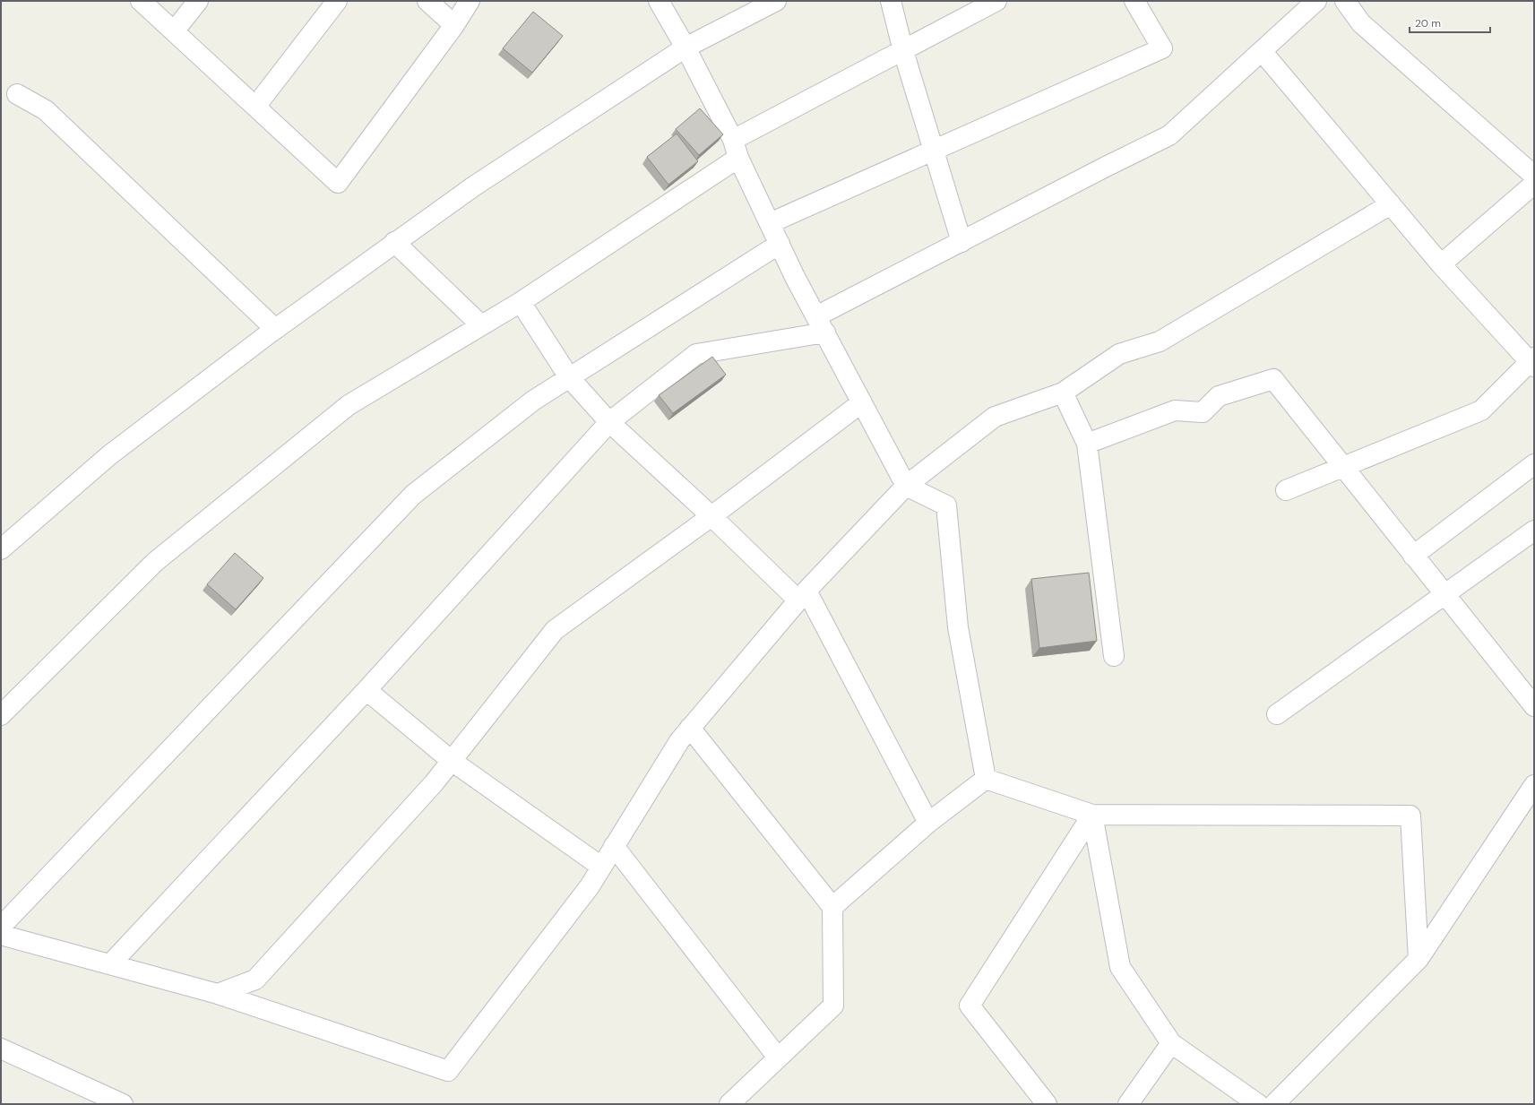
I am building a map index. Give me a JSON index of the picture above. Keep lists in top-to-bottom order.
{
  "scale_bar": "20 m"
}
